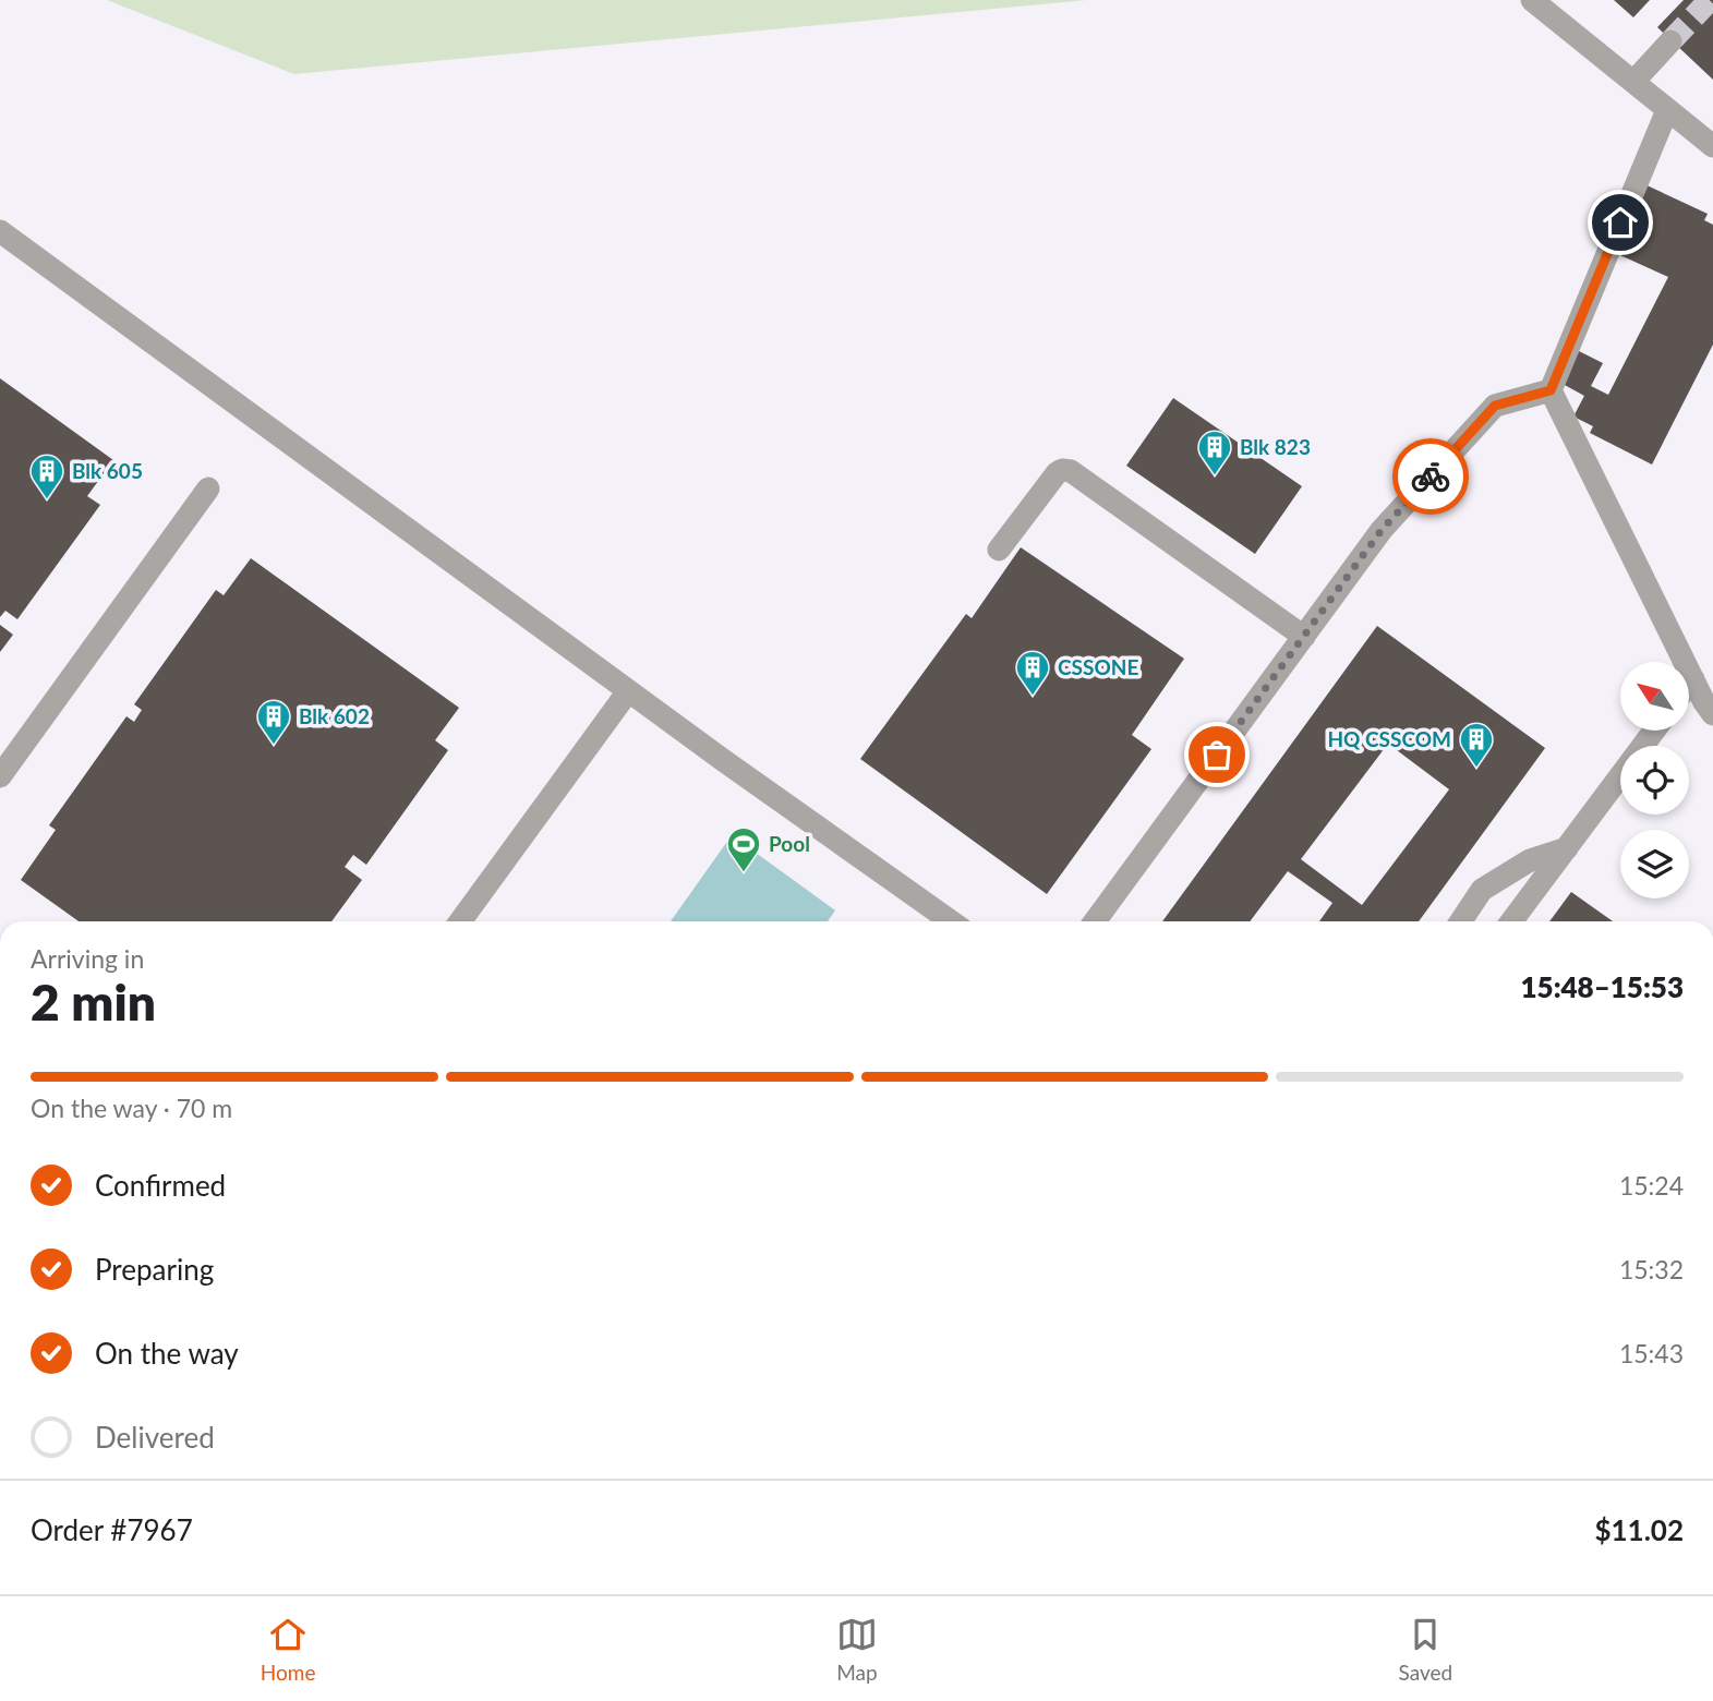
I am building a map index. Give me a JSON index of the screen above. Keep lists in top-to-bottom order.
{
  "places": {
    "building": [
      "Blk 823",
      "Blk 605",
      "CSSONE",
      "Blk 602",
      "HQ CSSCOM"
    ],
    "sports": ["Pool"]
  },
  "north": "top left",
  "page": {
    "heading": ["2 min", "Arriving in", "15:48–15:53"],
    "panel": ["Order #7967", "$11.02"],
    "bar": "On the way · 70 m",
    "list": [
      ["Confirmed", "15:24"],
      ["Preparing", "15:32"],
      ["On the way", "15:43"],
      "Delivered"
    ],
    "tabs": ["Home", "Map", "Saved"]
  }
}
